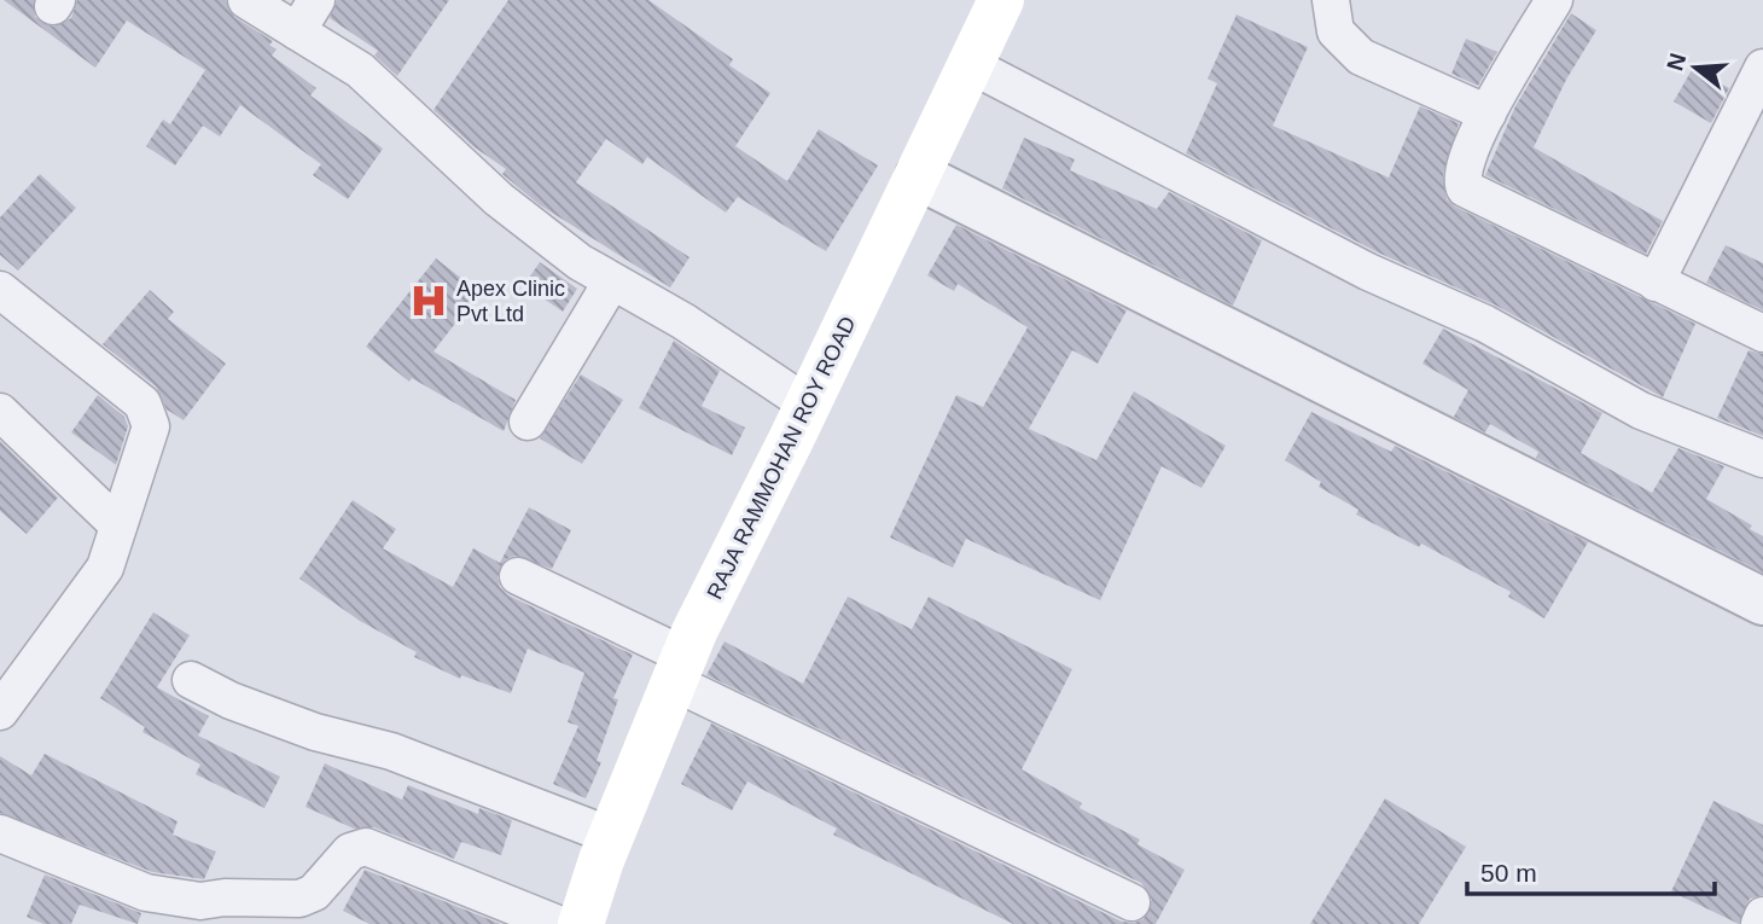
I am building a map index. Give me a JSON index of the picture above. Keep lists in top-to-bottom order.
{
  "streets": {
    "main road": ["RAJA RAMMOHAN ROY ROAD"]
  },
  "places": {
    "hospital": ["Apex Clinic Pvt Ltd"]
  },
  "scale_bar": "50 m",
  "north": "left"
}
